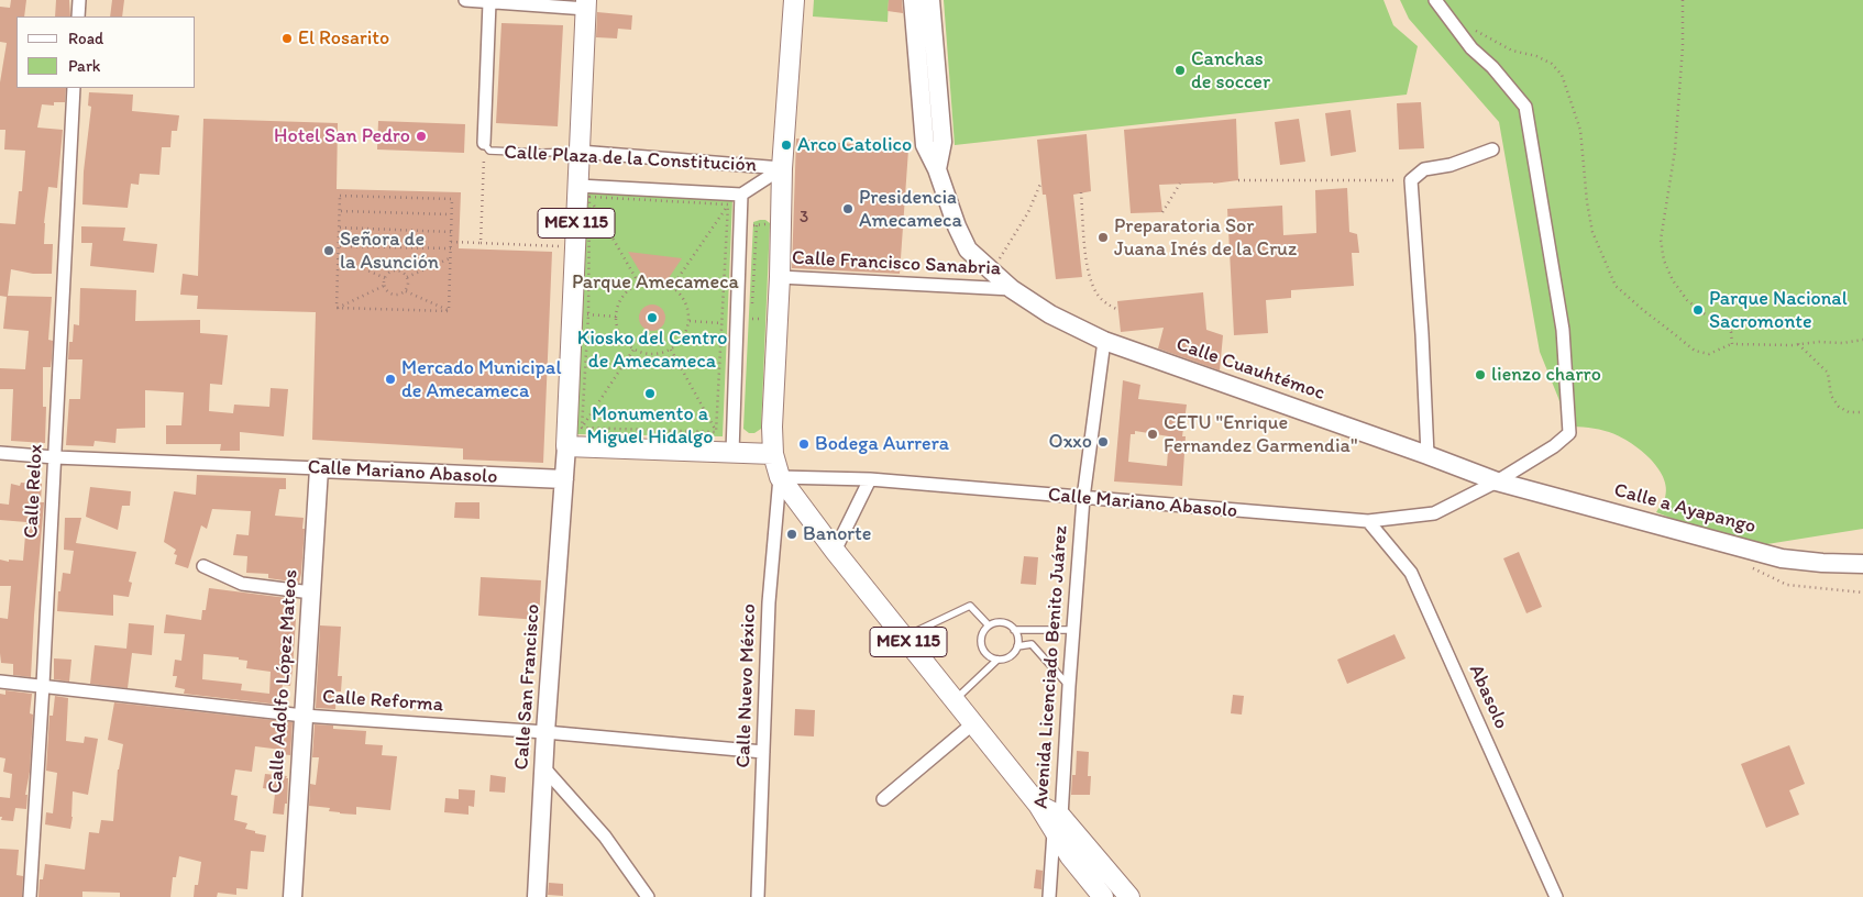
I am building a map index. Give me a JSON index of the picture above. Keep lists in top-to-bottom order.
{
  "streets": {
    "main road": [
      "Calle Plaza de la Constitución",
      "MEX 115",
      "Calle Cuauhtémoc",
      "Calle Mariano Abasolo",
      "Calle a Ayapango",
      "Calle Adolfo López Mateos",
      "Calle San Francisco"
    ],
    "street": [
      "Calle Francisco Sanabria",
      "Calle Relox",
      "Avenida Licenciado Benito Juárez",
      "Calle Nuevo México",
      "Abasolo",
      "Calle Reforma"
    ]
  },
  "crossings": [
    ["Calle Plaza de la Constitución", "MEX 115"],
    ["Calle Plaza de la Constitución", "Calle Francisco Sanabria"],
    ["MEX 115", "Calle Mariano Abasolo"],
    ["MEX 115", "Avenida Licenciado Benito Juárez"],
    ["MEX 115", "Calle Nuevo México"],
    ["Calle Francisco Sanabria", "Calle Cuauhtémoc"],
    ["Calle Cuauhtémoc", "Calle Mariano Abasolo"],
    ["Calle Cuauhtémoc", "Calle a Ayapango"],
    ["Calle Cuauhtémoc", "Avenida Licenciado Benito Juárez"],
    ["Calle Mariano Abasolo", "Calle Relox"],
    ["Calle Mariano Abasolo", "Calle a Ayapango"],
    ["Calle Mariano Abasolo", "Avenida Licenciado Benito Juárez"],
    ["Calle Mariano Abasolo", "Calle Adolfo López Mateos"],
    ["Calle Mariano Abasolo", "Calle Nuevo México"],
    ["Calle Mariano Abasolo", "Calle San Francisco"],
    ["Calle Mariano Abasolo", "Abasolo"],
    ["Calle Relox", "Calle Reforma"],
    ["Calle Adolfo López Mateos", "Calle Reforma"],
    ["Calle Nuevo México", "Calle Reforma"],
    ["Calle San Francisco", "Calle Reforma"]
  ],
  "parks": ["Parque Amecameca"],
  "places": [
    "El Rosarito",
    "Canchas de soccer",
    "Hotel San Pedro",
    "Arco Catolico",
    "Presidencia Amecameca",
    "Preparatoria Sor Juana Inés de la Cruz",
    "Señora de la Asunción",
    "Parque Nacional Sacromonte",
    "Kiosko del Centro de Amecameca",
    "lienzo charro",
    "Mercado Municipal de Amecameca",
    "Monumento a Miguel Hidalgo",
    "CETU \"Enrique Fernandez Garmendia\"",
    "Oxxo",
    "Bodega Aurrera",
    "Banorte"
  ],
  "house_numbers": ["3"],
  "legend": ["Road", "Park"]
}
